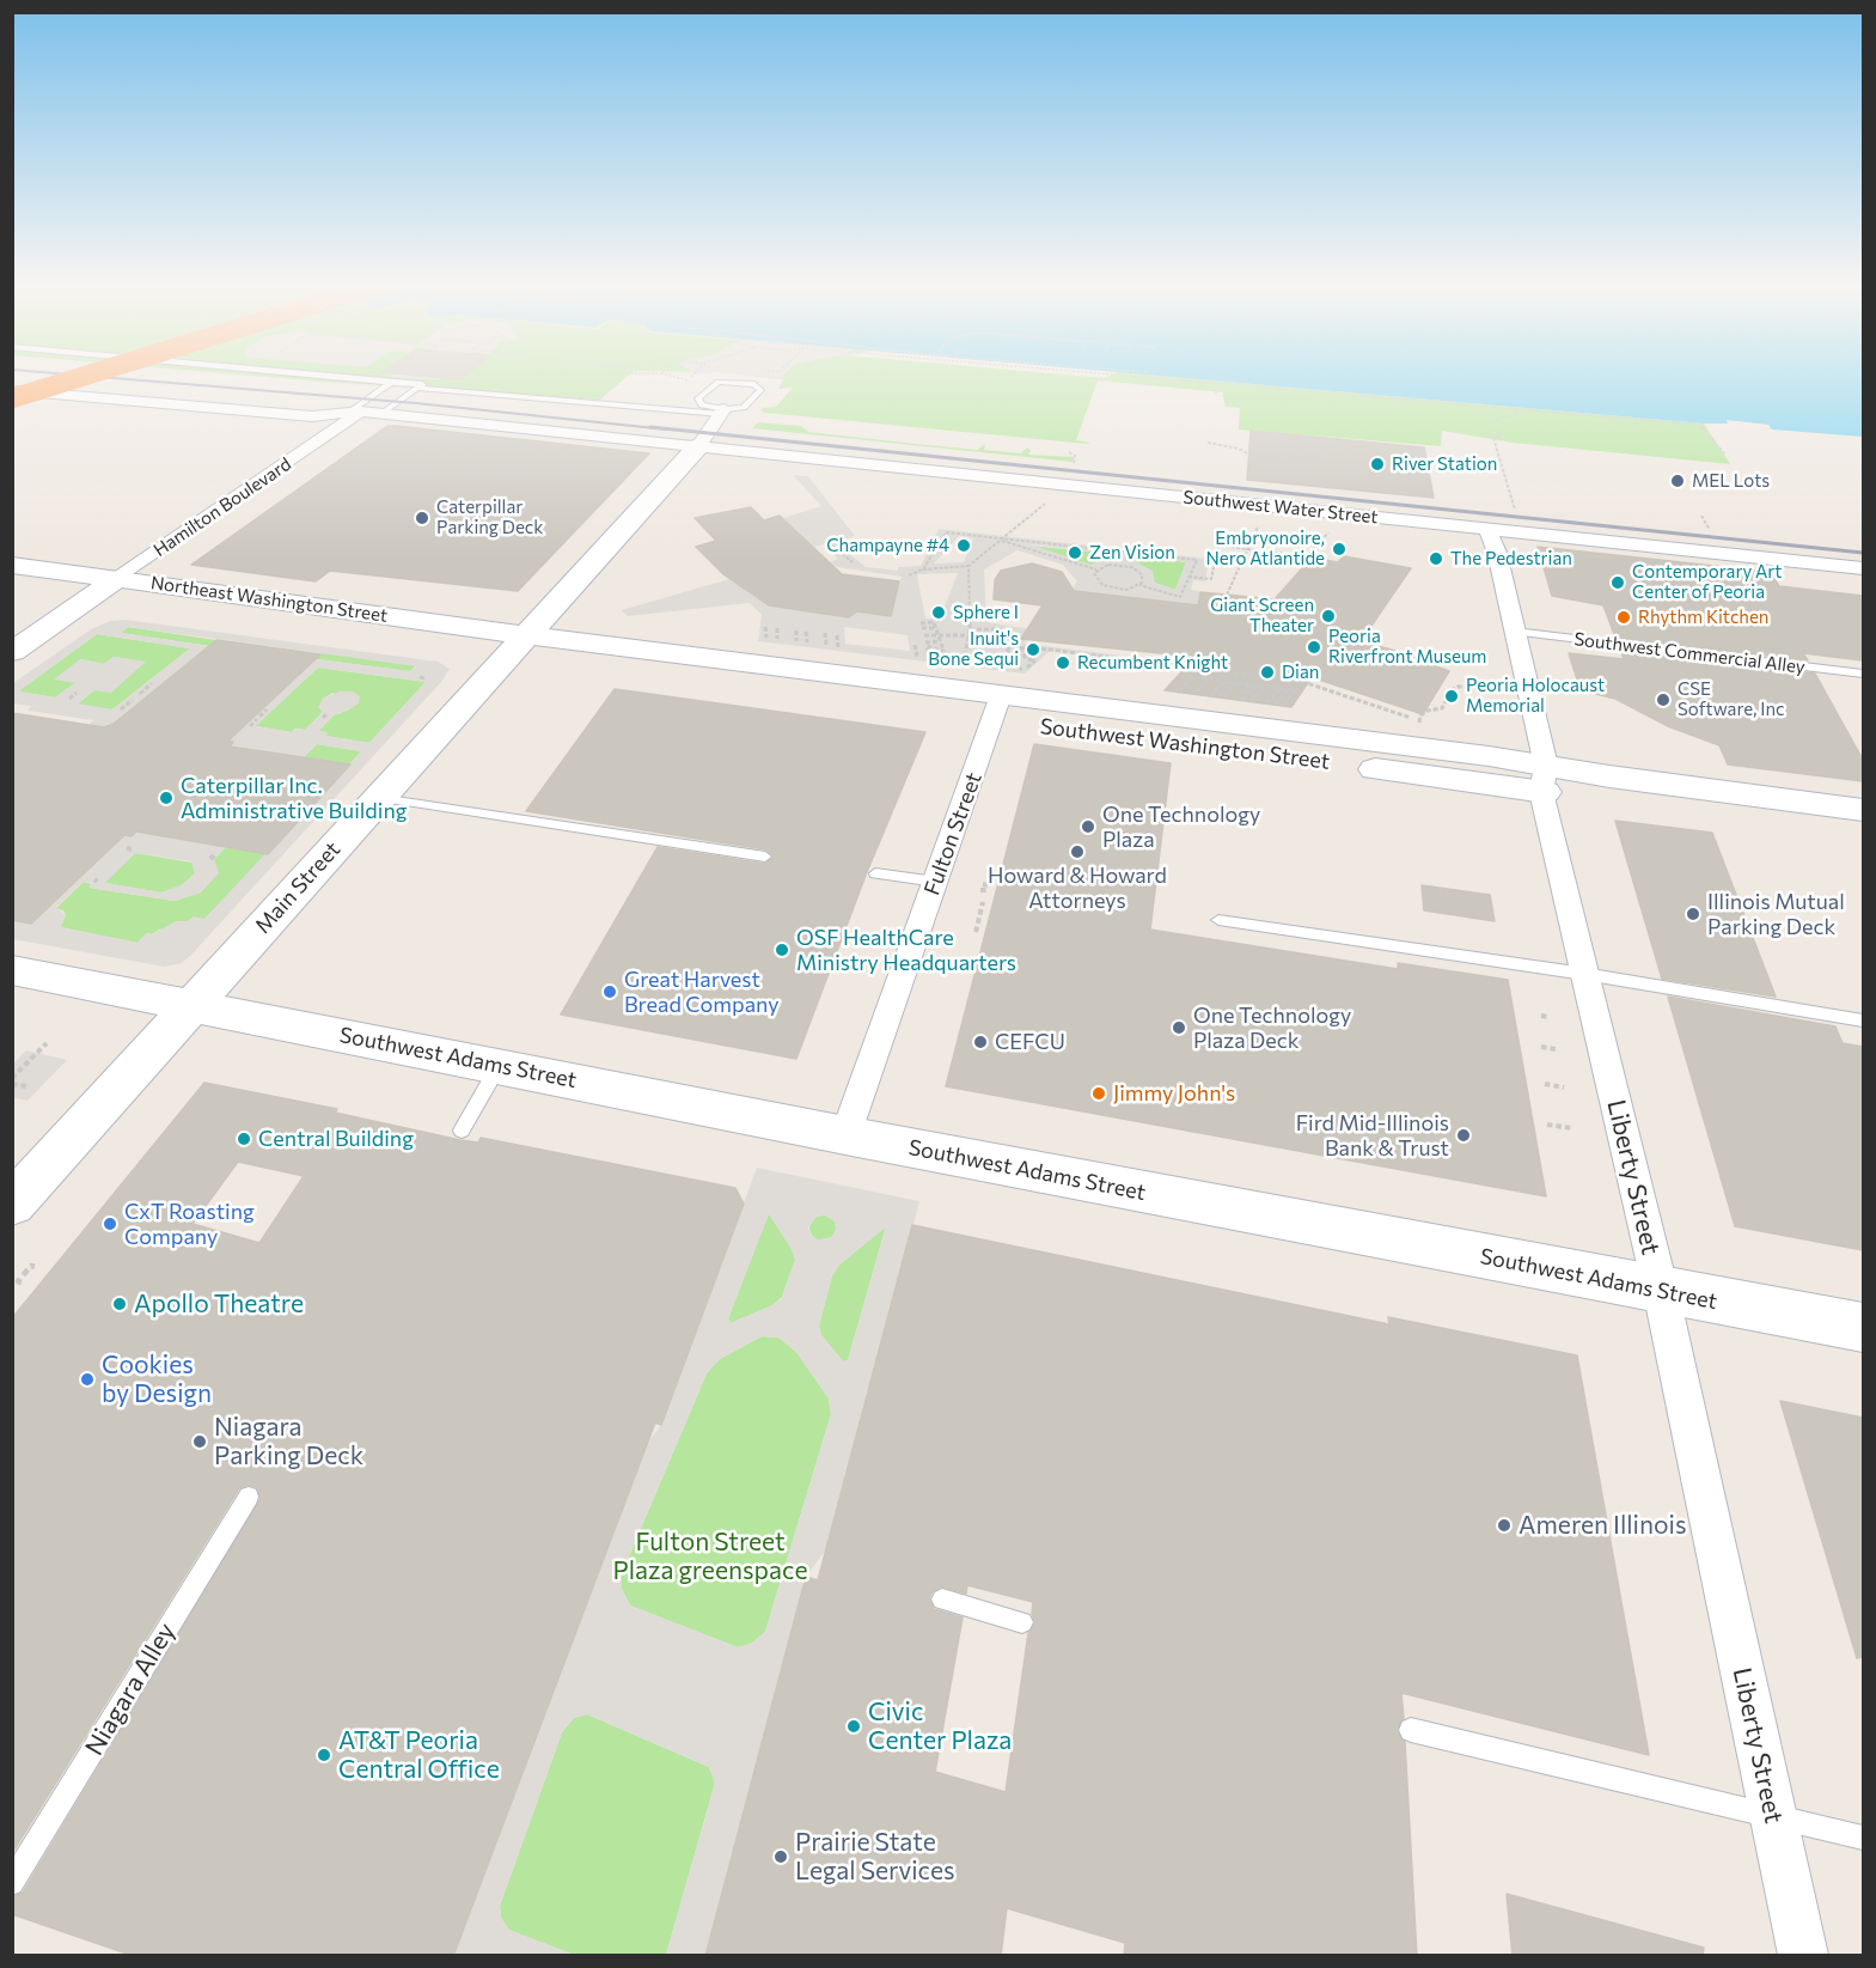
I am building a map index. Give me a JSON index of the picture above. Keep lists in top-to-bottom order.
{
  "streets": {
    "street": [
      "Hamilton Boulevard",
      "Southwest Water Street",
      "Northeast Washington Street",
      "Southwest Washington Street",
      "Fulton Street",
      "Main Street",
      "Southwest Adams Street",
      "Liberty Street"
    ],
    "lane": ["Southwest Commercial Alley", "Niagara Alley"]
  },
  "crossings": [
    ["Hamilton Boulevard", "Southwest Water Street"],
    ["Hamilton Boulevard", "Northeast Washington Street"],
    ["Southwest Water Street", "Main Street"],
    ["Southwest Water Street", "Liberty Street"],
    ["Northeast Washington Street", "Southwest Washington Street"],
    ["Northeast Washington Street", "Main Street"],
    ["Southwest Commercial Alley", "Liberty Street"],
    ["Southwest Washington Street", "Fulton Street"],
    ["Southwest Washington Street", "Main Street"],
    ["Southwest Washington Street", "Liberty Street"],
    ["Fulton Street", "Southwest Adams Street"],
    ["Main Street", "Southwest Adams Street"],
    ["Southwest Adams Street", "Liberty Street"]
  ],
  "parks": ["Fulton Street Plaza greenspace"],
  "places": [
    "River Station",
    "MEL Lots",
    "Caterpillar Parking Deck",
    "Champayne #4",
    "Embryonoire, Nero Atlantide",
    "Zen Vision",
    "The Pedestrian",
    "Contemporary Art Center of Peoria",
    "Sphere I",
    "Giant Screen Theater",
    "Rhythm Kitchen",
    "Peoria Riverfront Museum",
    "Inuit's Bone Sequi",
    "Recumbent Knight",
    "Dian",
    "Peoria Holocaust Memorial",
    "CSE Software, Inc",
    "Caterpillar Inc. Administrative Building",
    "One Technology Plaza",
    "Howard & Howard Attorneys",
    "Illinois Mutual Parking Deck",
    "OSF HealthCare Ministry Headquarters",
    "Great Harvest Bread Company",
    "One Technology Plaza Deck",
    "CEFCU",
    "Jimmy John's",
    "Fird Mid-Illinois Bank & Trust",
    "Central Building",
    "CxT Roasting Company",
    "Apollo Theatre",
    "Cookies by Design",
    "Niagara Parking Deck",
    "Ameren Illinois",
    "Civic Center Plaza",
    "AT&T Peoria Central Office",
    "Prairie State Legal Services"
  ]
}
